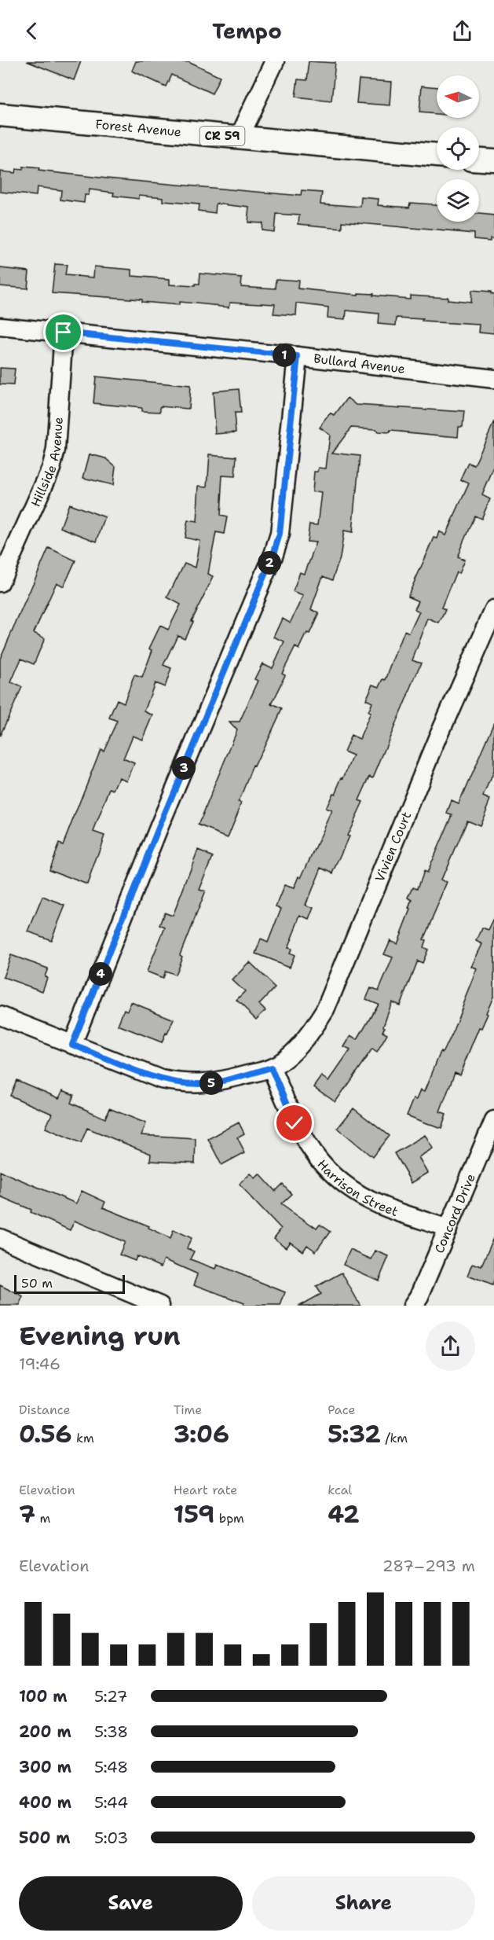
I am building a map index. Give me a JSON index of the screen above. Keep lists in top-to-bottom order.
{
  "streets": {
    "main road": ["Forest Avenue", "CR 59"],
    "street": [
      "Bullard Avenue",
      "Hillside Avenue",
      "Vivien Court",
      "Harrison Street",
      "Concord Drive"
    ]
  },
  "crossings": [
    ["Bullard Avenue", "Hillside Avenue"],
    ["Vivien Court", "Harrison Street"],
    ["Harrison Street", "Concord Drive"]
  ],
  "scale_bar": "50 m",
  "north": "left",
  "page": {
    "header": "Tempo",
    "pins": [
      "1",
      "2",
      "3",
      "4",
      "5"
    ],
    "scale": "50 m",
    "heading": ["Evening run", "19:46"],
    "stats": [
      ["Distance", "0.56 km"],
      ["Time", "3:06"],
      ["Pace", "5:32 /km"],
      ["Elevation", "7 m"],
      ["Heart rate", "159 bpm"],
      ["kcal", "42"]
    ],
    "chart": ["Elevation", "287–293 m"],
    "list": [
      {
        "name": "100 m",
        "note": "5:27"
      },
      {
        "name": "200 m",
        "note": "5:38"
      },
      {
        "name": "300 m",
        "note": "5:48"
      },
      {
        "name": "400 m",
        "note": "5:44"
      },
      {
        "name": "500 m",
        "note": "5:03"
      }
    ],
    "buttons": ["Save", "Share"]
  }
}
